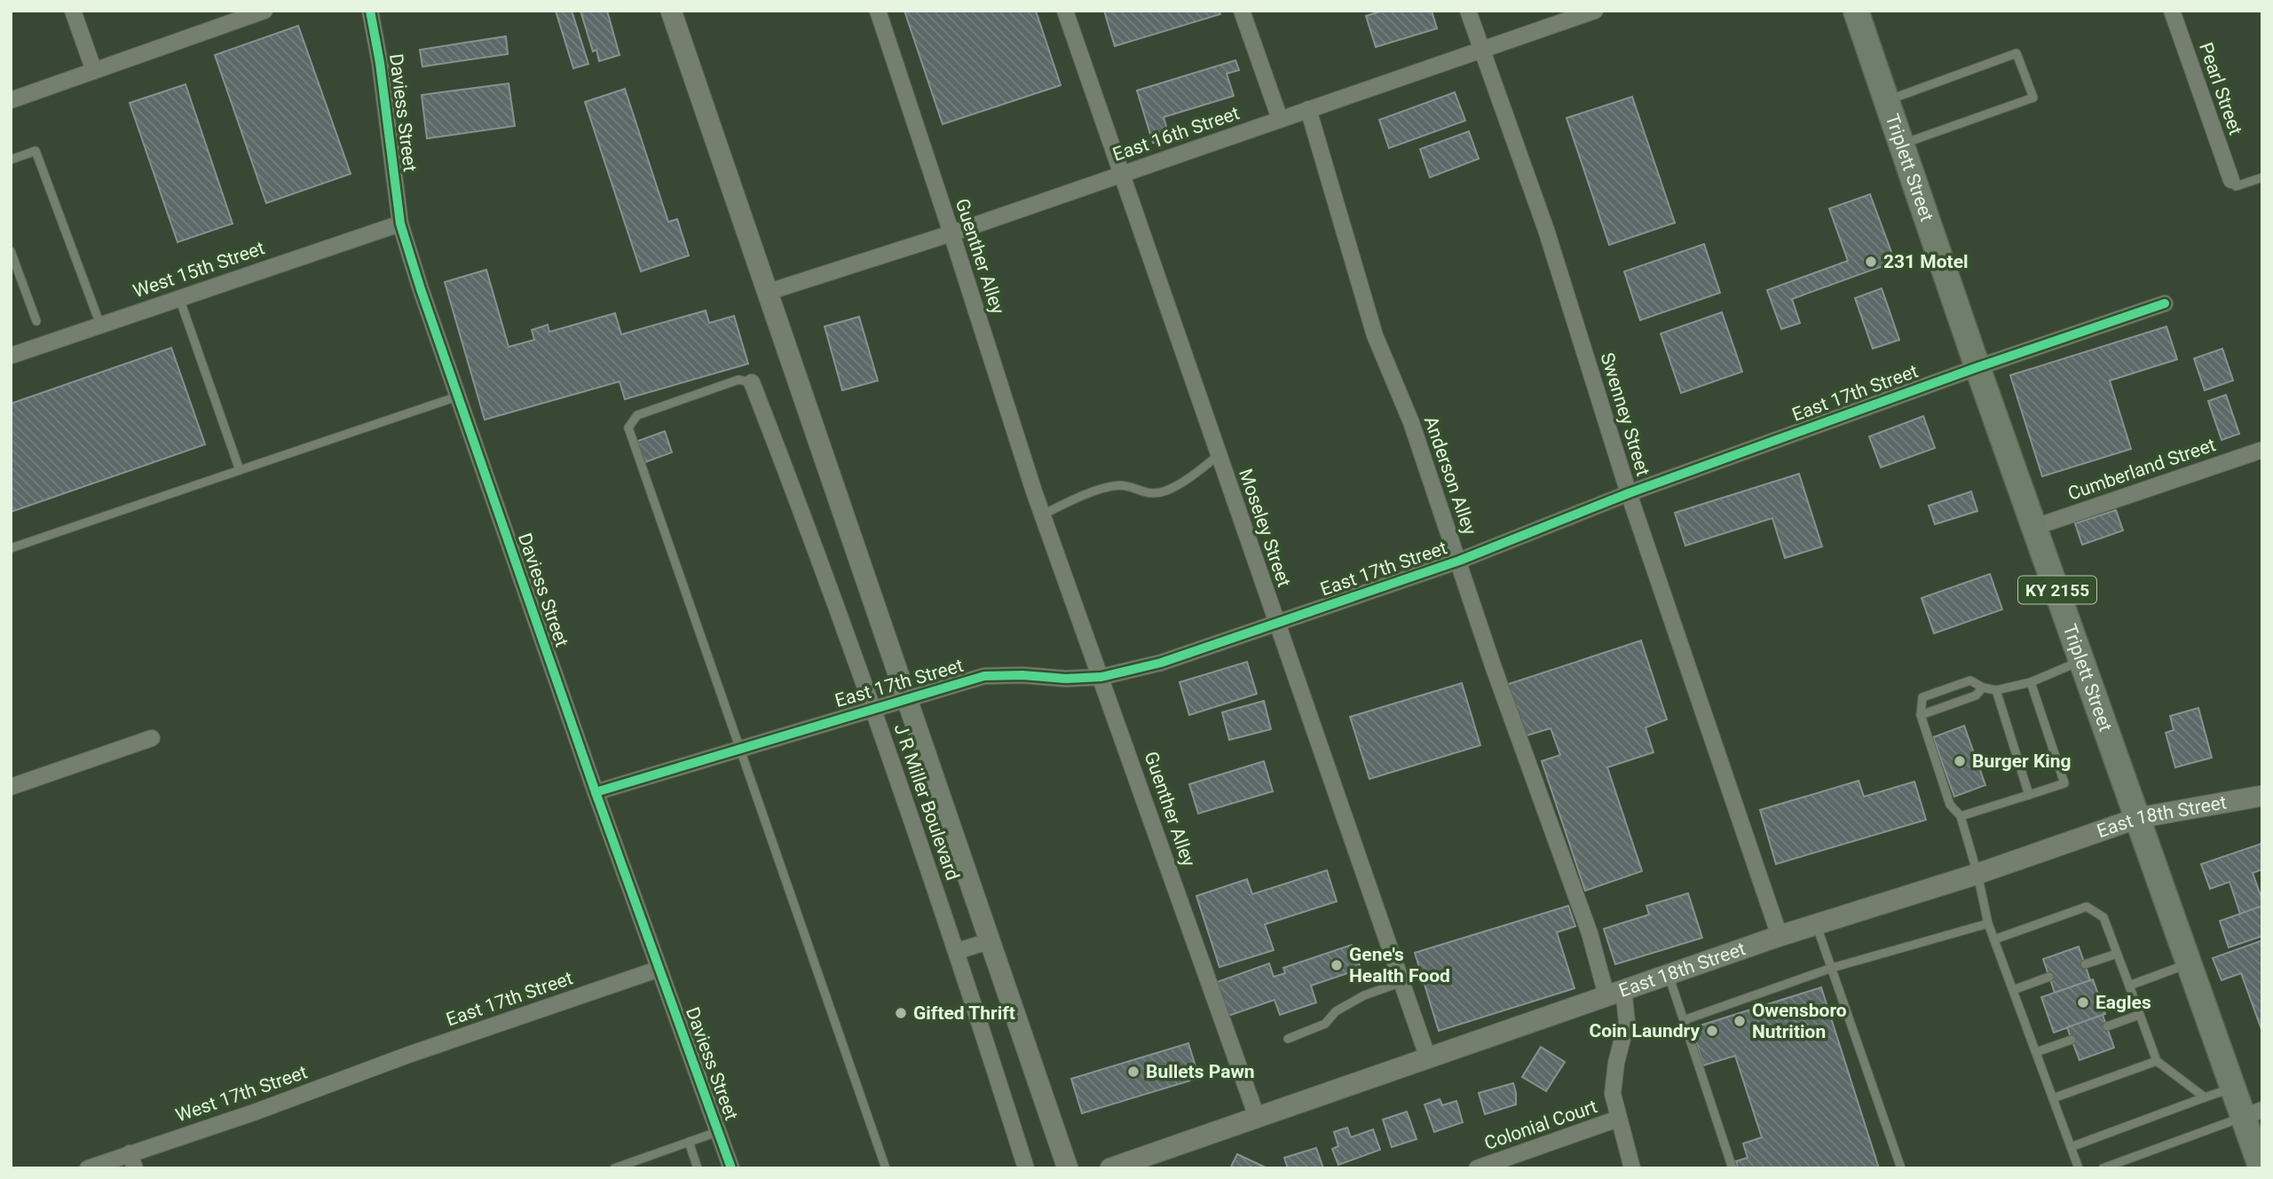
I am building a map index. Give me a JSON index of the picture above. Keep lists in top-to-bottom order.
{
  "streets": {
    "main road": ["Triplett Street", "KY 2155"],
    "street": [
      "Pearl Street",
      "Daviess Street",
      "East 16th Street",
      "Guenther Alley",
      "West 15th Street",
      "East 17th Street",
      "Swenney Street",
      "Cumberland Street",
      "Anderson Alley",
      "Moseley Street",
      "J R Miller Boulevard",
      "East 18th Street",
      "West 17th Street",
      "Colonial Court"
    ]
  },
  "crossings": [
    ["Daviess Street", "West 15th Street"],
    ["Daviess Street", "East 17th Street"],
    ["East 16th Street", "Guenther Alley"],
    ["East 16th Street", "Swenney Street"],
    ["East 16th Street", "Anderson Alley"],
    ["East 16th Street", "Moseley Street"],
    ["Triplett Street", "East 17th Street"],
    ["Triplett Street", "Cumberland Street"],
    ["Triplett Street", "East 18th Street"],
    ["Guenther Alley", "East 17th Street"],
    ["Guenther Alley", "East 18th Street"],
    ["East 17th Street", "Swenney Street"],
    ["East 17th Street", "Anderson Alley"],
    ["East 17th Street", "Moseley Street"],
    ["East 17th Street", "J R Miller Boulevard"],
    ["East 17th Street", "West 17th Street"],
    ["Swenney Street", "East 18th Street"],
    ["Anderson Alley", "East 18th Street"],
    ["Anderson Alley", "Colonial Court"],
    ["Moseley Street", "East 18th Street"],
    ["East 18th Street", "Colonial Court"]
  ],
  "places": [
    "231 Motel",
    "Burger King",
    "Gene's Health Food",
    "Eagles",
    "Gifted Thrift",
    "Owensboro Nutrition",
    "Coin Laundry",
    "Bullets Pawn"
  ]
}
